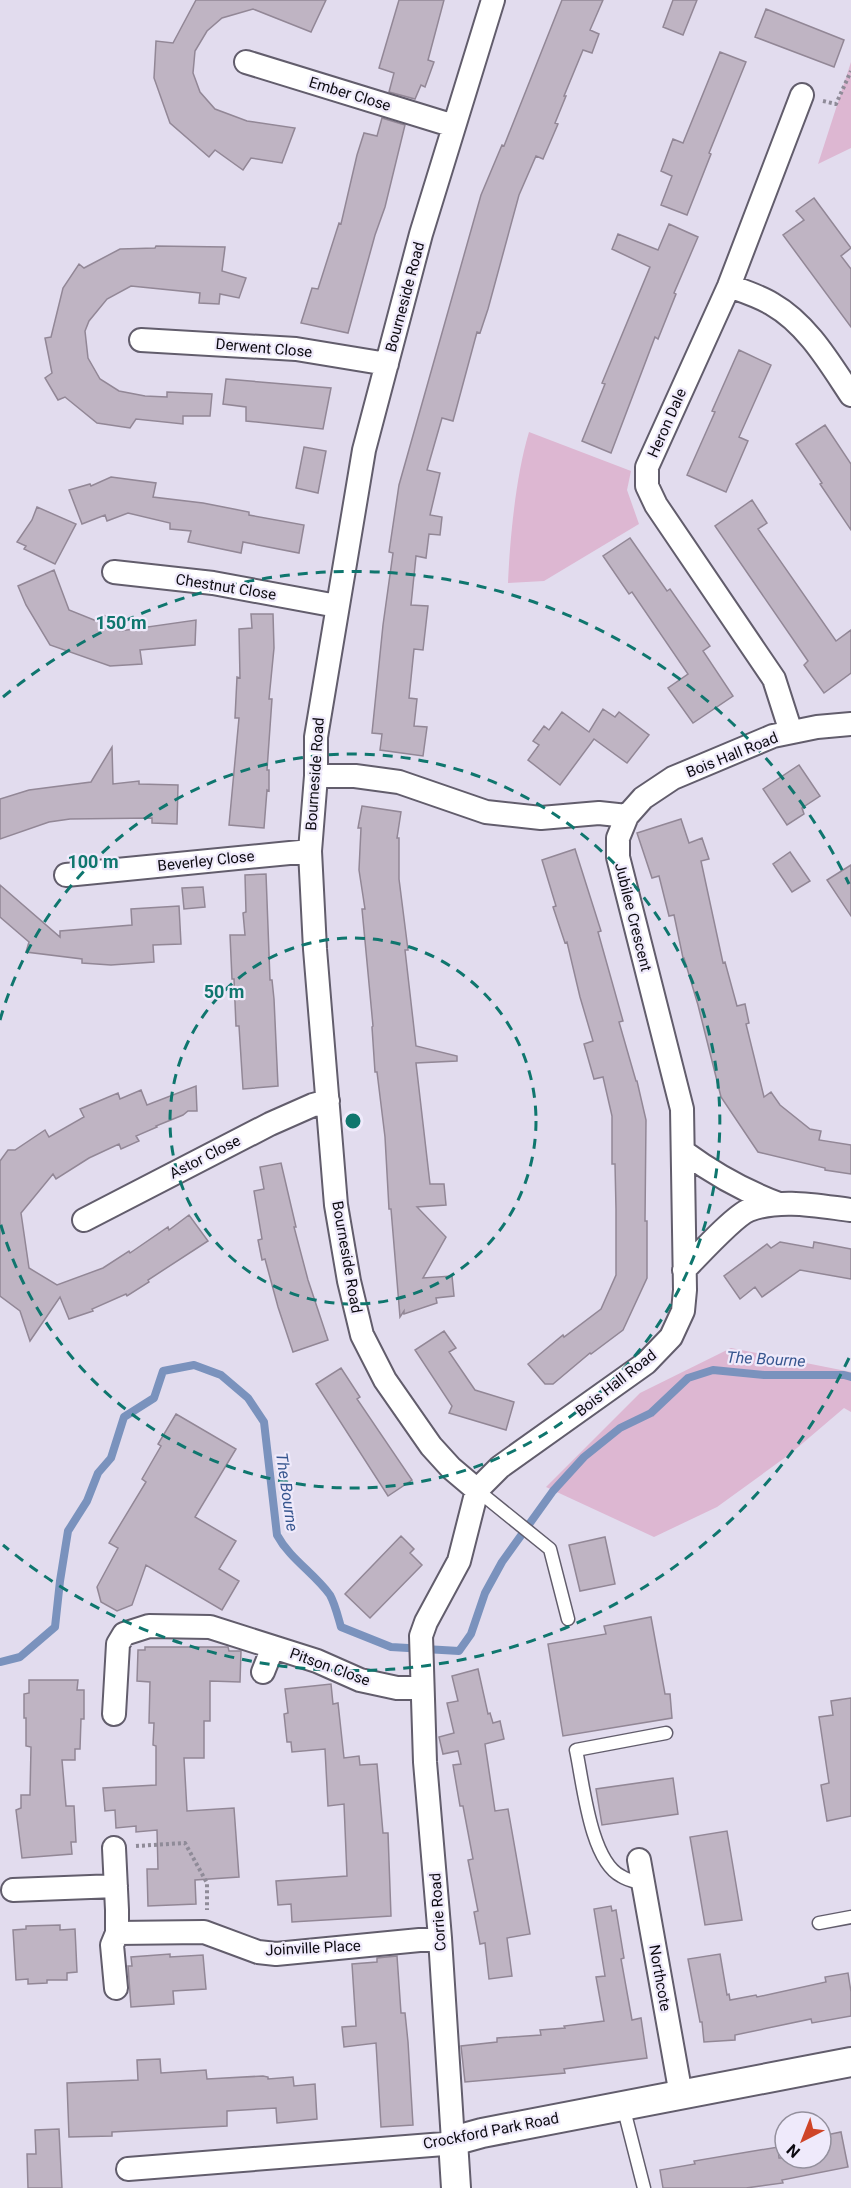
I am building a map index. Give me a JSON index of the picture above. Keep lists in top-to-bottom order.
{
  "streets": {
    "street": [
      "Ember Close",
      "Bourneside Road",
      "Derwent Close",
      "Heron Dale",
      "Chestnut Close",
      "Bois Hall Road",
      "Beverley Close",
      "Jubilee Crescent",
      "Astor Close",
      "Pitson Close",
      "Corrie Road",
      "Joinville Place",
      "Northcote",
      "Crockford Park Road"
    ]
  },
  "crossings": [
    ["Ember Close", "Bourneside Road"],
    ["Bourneside Road", "Derwent Close"],
    ["Bourneside Road", "Chestnut Close"],
    ["Bourneside Road", "Bois Hall Road"],
    ["Bourneside Road", "Beverley Close"],
    ["Bourneside Road", "Astor Close"],
    ["Bourneside Road", "Corrie Road"],
    ["Heron Dale", "Bois Hall Road"],
    ["Bois Hall Road", "Jubilee Crescent"],
    ["Bois Hall Road", "Corrie Road"],
    ["Pitson Close", "Corrie Road"],
    ["Corrie Road", "Joinville Place"],
    ["Corrie Road", "Crockford Park Road"],
    ["Northcote", "Crockford Park Road"]
  ],
  "water": ["The Bourne"],
  "north": "bottom left",
  "rings": ["150 m", "100 m", "50 m"]
}
